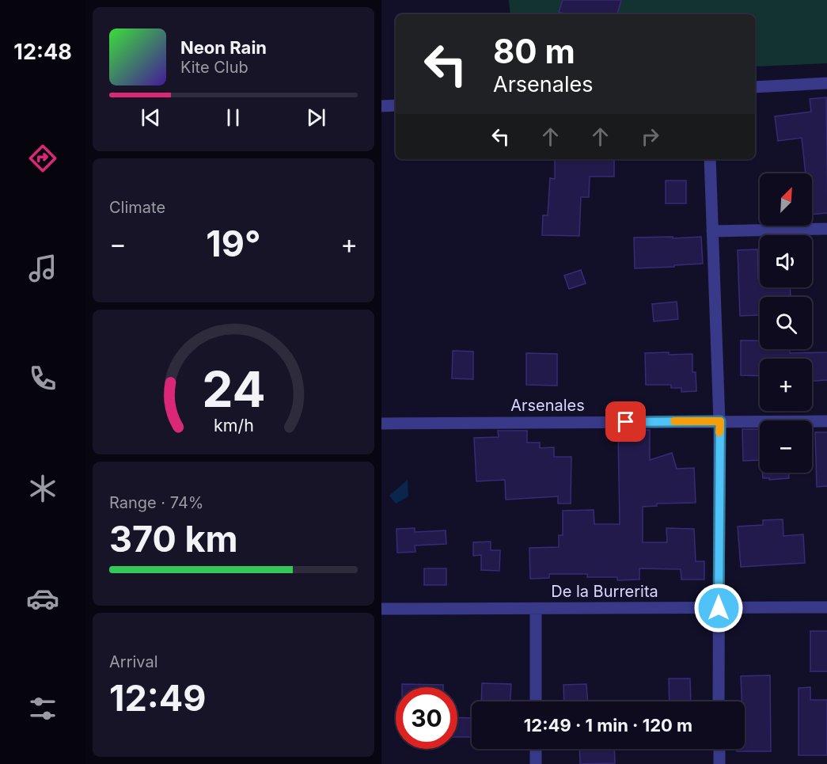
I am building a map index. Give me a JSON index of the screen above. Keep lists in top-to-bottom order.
{
  "streets": {
    "street": ["Arsenales", "De la Burrerita"]
  },
  "north": "top right",
  "page": {
    "tabs": "12:48",
    "turn": ["80 m", "Arsenales"],
    "song": ["Neon Rain", "Kite Club"],
    "tile": [
      "Climate",
      ["Range · 74%", "370 km"],
      ["Arrival", "12:49"]
    ],
    "map_buttons": ["+", "−"],
    "heat": ["−", "19°", "+"],
    "limit": "30",
    "trip": "12:49 · 1 min · 120 m",
    "gauge": ["24", "km/h"]
  }
}
